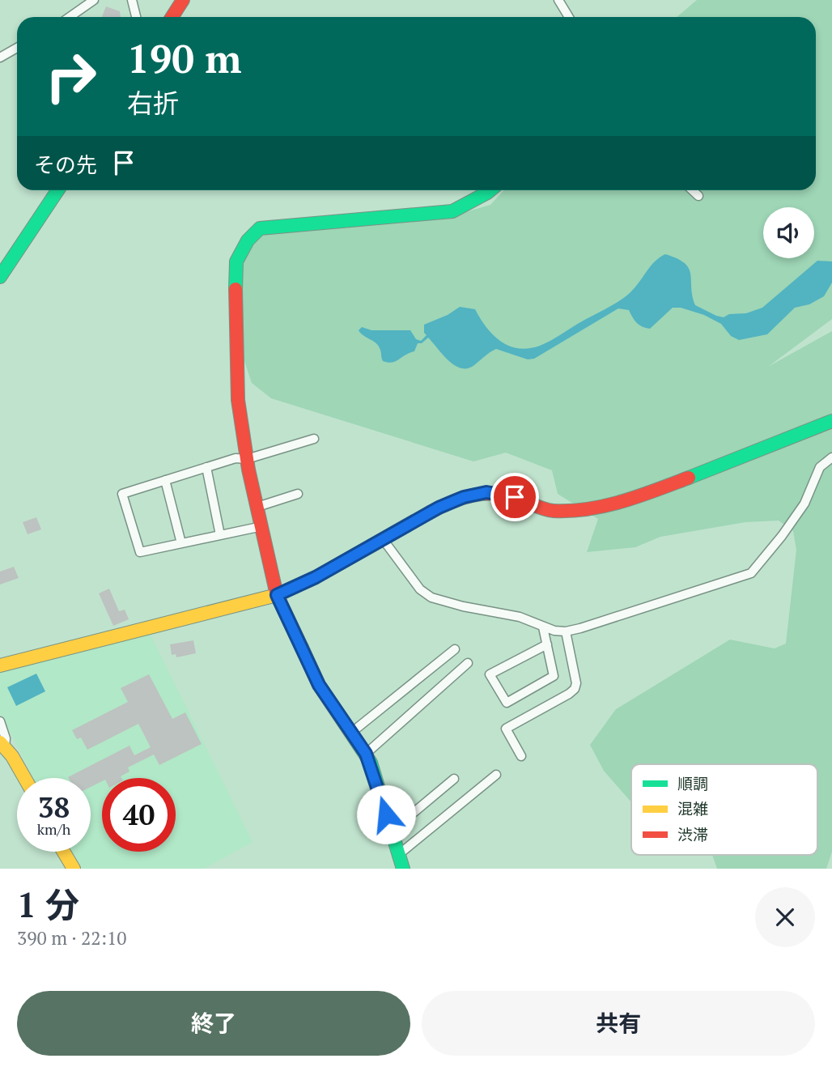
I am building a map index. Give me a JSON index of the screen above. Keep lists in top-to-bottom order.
{
  "legend": ["順調", "混雑", "渋滞"],
  "page": {
    "turn": ["190 m", "右折"],
    "then": "その先",
    "speed": "38 km/h",
    "limit": "40",
    "heading": ["1 分", "390 m · 22:10"],
    "buttons": ["終了", "共有"]
  }
}
